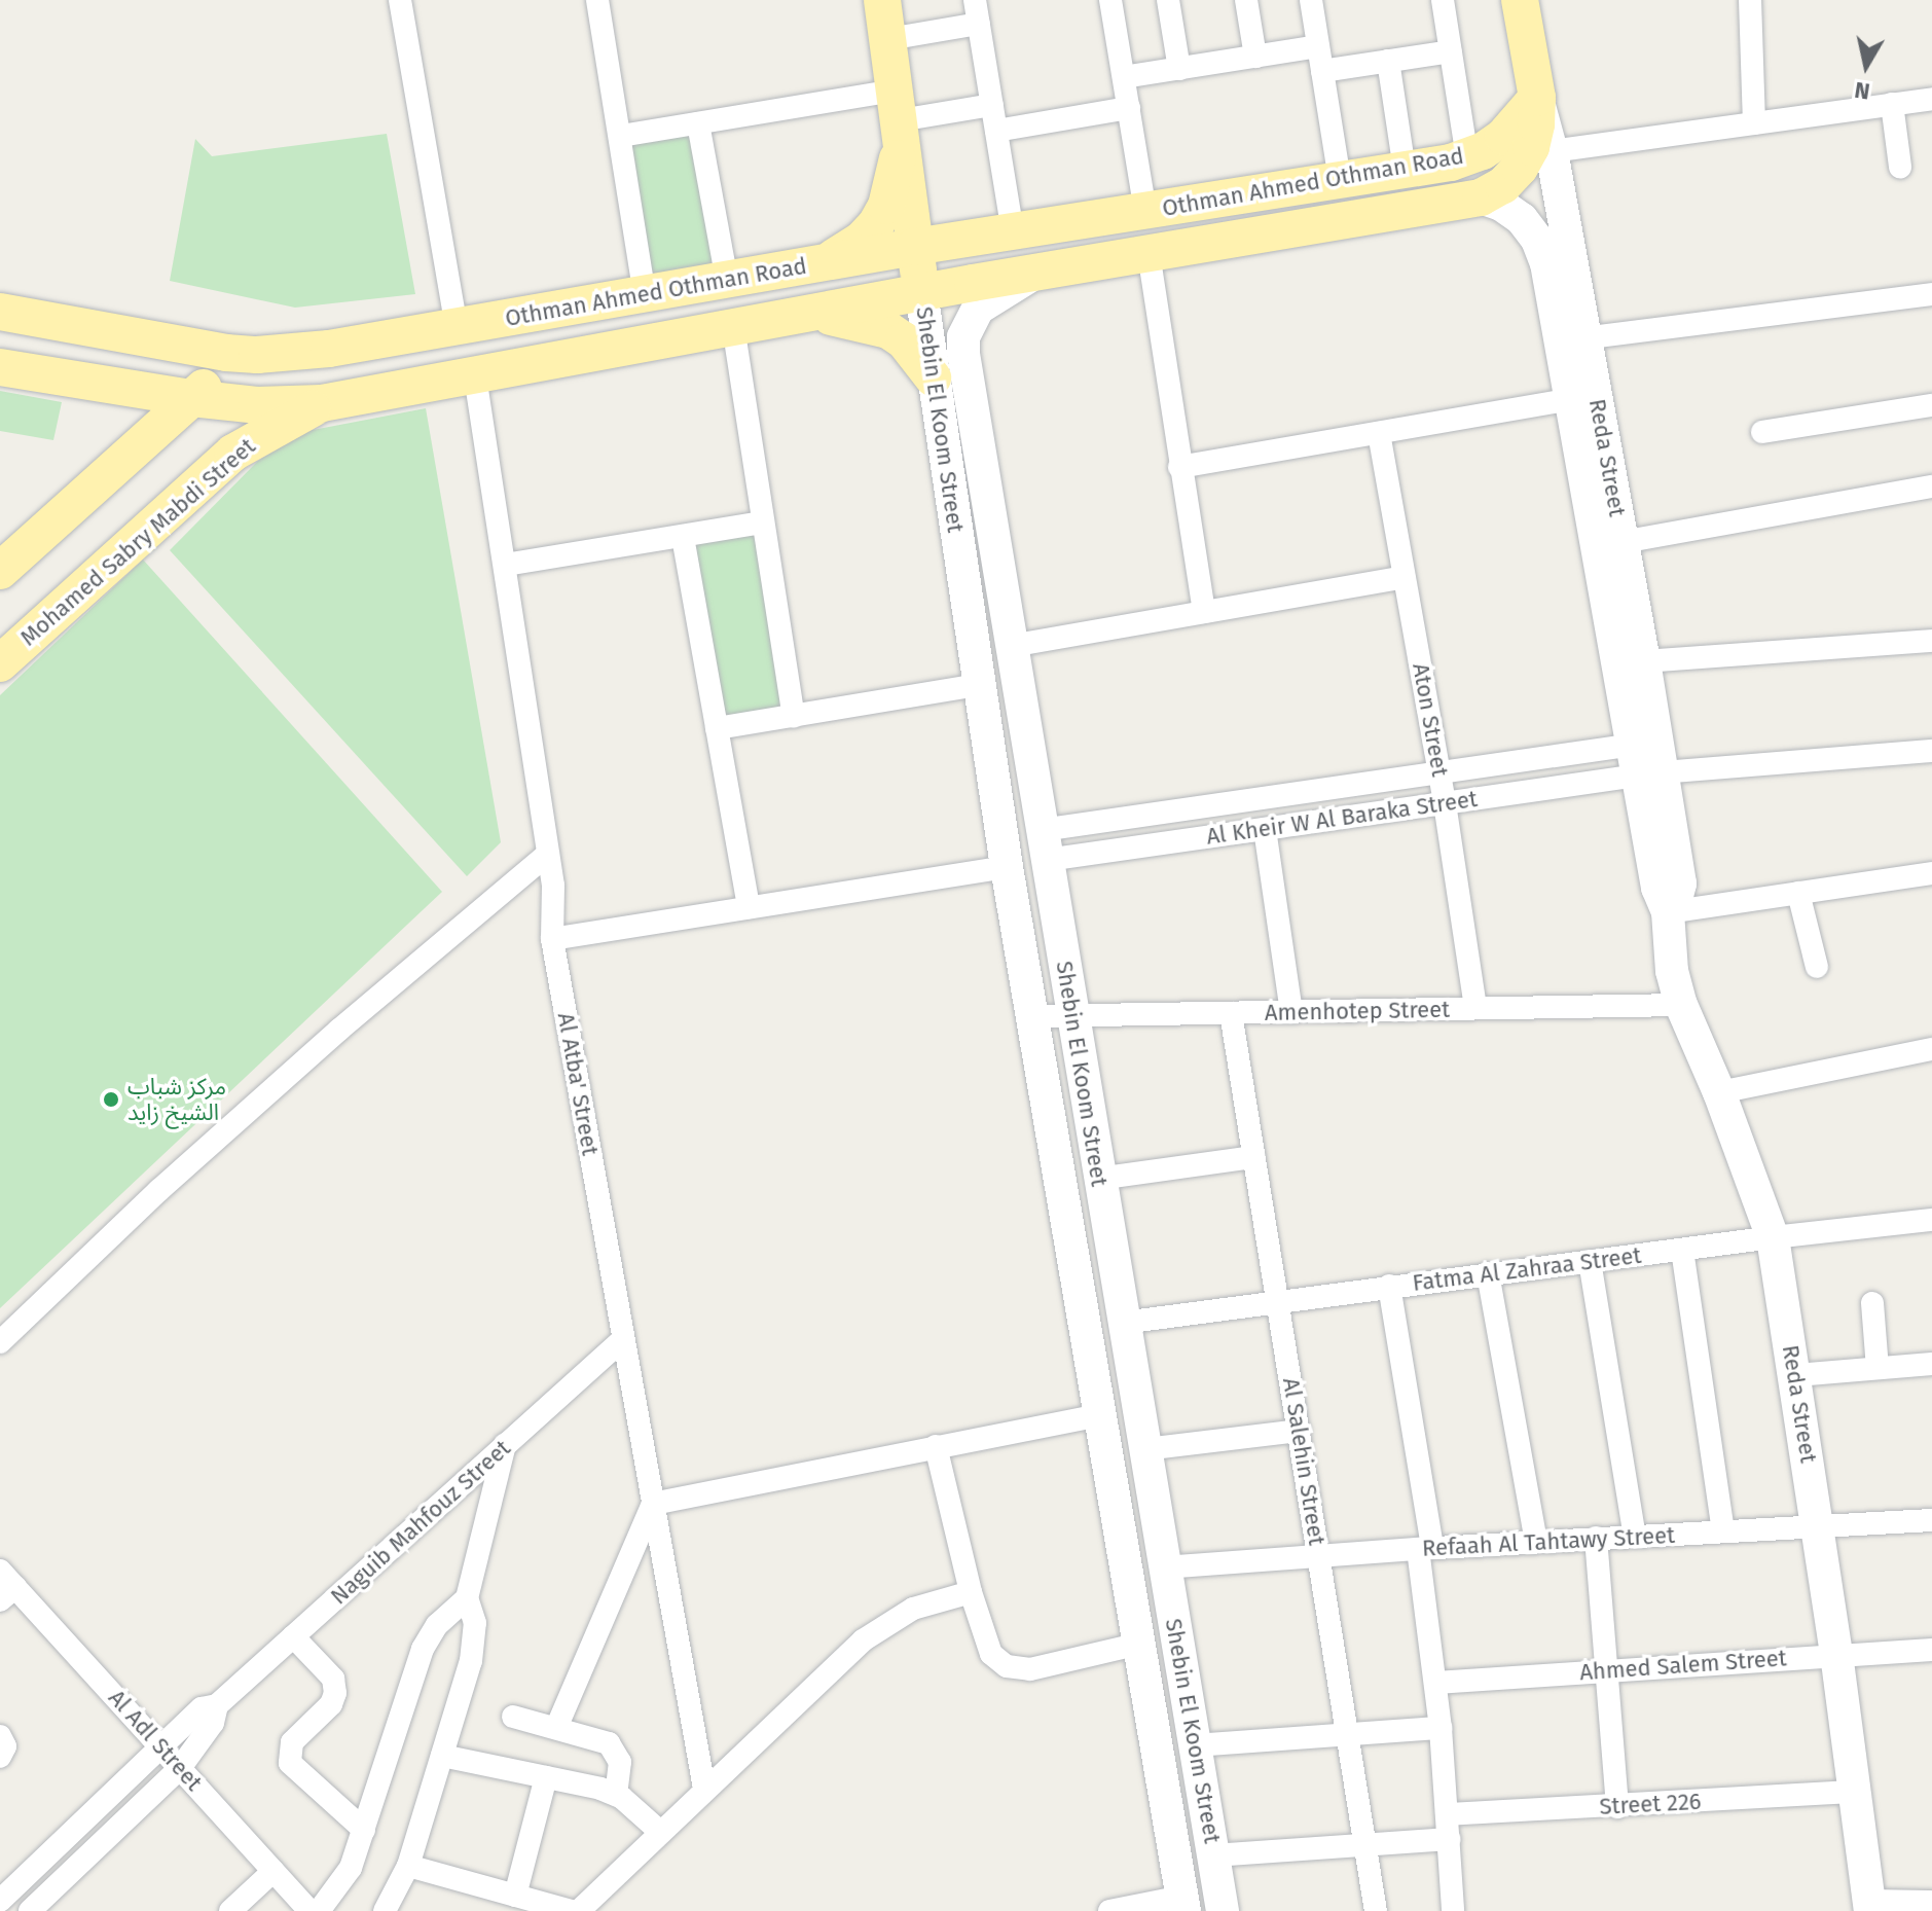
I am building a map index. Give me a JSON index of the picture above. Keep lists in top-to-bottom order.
{
  "streets": {
    "main road": ["Othman Ahmed Othman Road", "Reda Street", "Mohamed Sabry Mabdi Street"],
    "street": [
      "Shebin El Koom Street",
      "Aton Street",
      "Al Kheir W Al Baraka Street",
      "Amenhotep Street",
      "Al Atba' Street",
      "Fatma Al Zahraa Street",
      "Al Salehin Street",
      "Naguib Mahfouz Street",
      "Refaah Al Tahtawy Street",
      "Ahmed Salem Street",
      "Al Adl Street",
      "Street 226"
    ]
  },
  "crossings": [
    ["Othman Ahmed Othman Road", "Shebin El Koom Street"],
    ["Othman Ahmed Othman Road", "Reda Street"],
    ["Othman Ahmed Othman Road", "Mohamed Sabry Mabdi Street"],
    ["Othman Ahmed Othman Road", "Al Atba' Street"],
    ["Shebin El Koom Street", "Al Kheir W Al Baraka Street"],
    ["Shebin El Koom Street", "Amenhotep Street"],
    ["Shebin El Koom Street", "Fatma Al Zahraa Street"],
    ["Shebin El Koom Street", "Refaah Al Tahtawy Street"],
    ["Reda Street", "Al Kheir W Al Baraka Street"],
    ["Reda Street", "Amenhotep Street"],
    ["Reda Street", "Fatma Al Zahraa Street"],
    ["Reda Street", "Refaah Al Tahtawy Street"],
    ["Reda Street", "Ahmed Salem Street"],
    ["Reda Street", "Street 226"],
    ["Aton Street", "Al Kheir W Al Baraka Street"],
    ["Aton Street", "Amenhotep Street"],
    ["Amenhotep Street", "Al Salehin Street"],
    ["Al Atba' Street", "Naguib Mahfouz Street"],
    ["Fatma Al Zahraa Street", "Al Salehin Street"],
    ["Al Salehin Street", "Refaah Al Tahtawy Street"],
    ["Naguib Mahfouz Street", "Al Adl Street"]
  ],
  "places": ["مركز شباب الشيخ زايد"],
  "north": "bottom"
}
